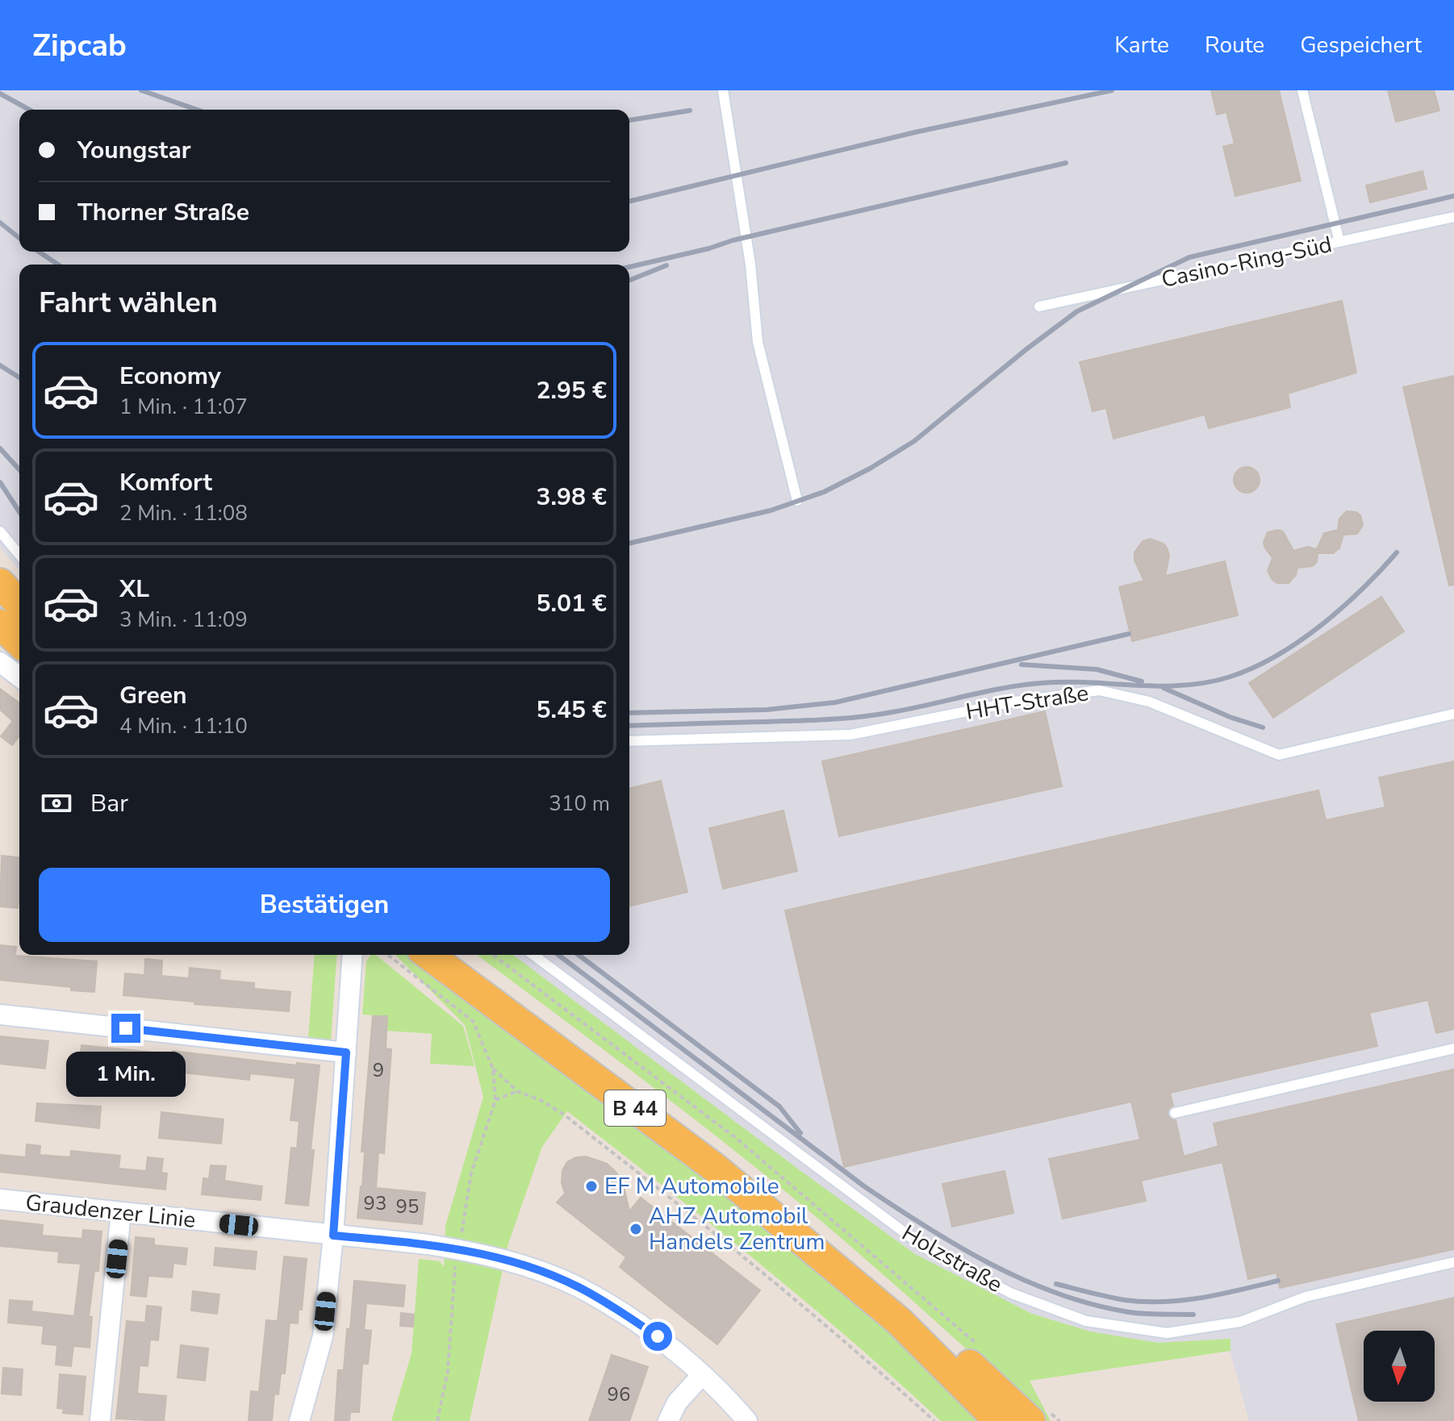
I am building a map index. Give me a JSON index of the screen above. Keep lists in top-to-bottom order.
{
  "streets": {
    "main road": ["B 44"],
    "street": ["Graudenzer Linie"],
    "lane": ["Casino-Ring-Süd", "HHT-Straße", "Holzstraße"]
  },
  "places": ["EF M Automobile", "AHZ Automobil Handels Zentrum"],
  "house_numbers": [
    "9",
    "93",
    "95",
    "96"
  ],
  "north": "bottom",
  "page": {
    "header": "Zipcab",
    "nav": ["Karte", "Route", "Gespeichert"],
    "banner": ["Youngstar", "Thorner Straße"],
    "heading": "Fahrt wählen",
    "list": [
      {
        "name": "Economy",
        "note": "1 Min. · 11:07",
        "value": "2.95 €"
      },
      {
        "name": "Komfort",
        "note": "2 Min. · 11:08",
        "value": "3.98 €"
      },
      {
        "name": "XL",
        "note": "3 Min. · 11:09",
        "value": "5.01 €"
      },
      {
        "name": "Green",
        "note": "4 Min. · 11:10",
        "value": "5.45 €"
      }
    ],
    "pay": ["Bar", "310 m"],
    "buttons": "Bestätigen",
    "bubble": "1 Min."
  }
}
